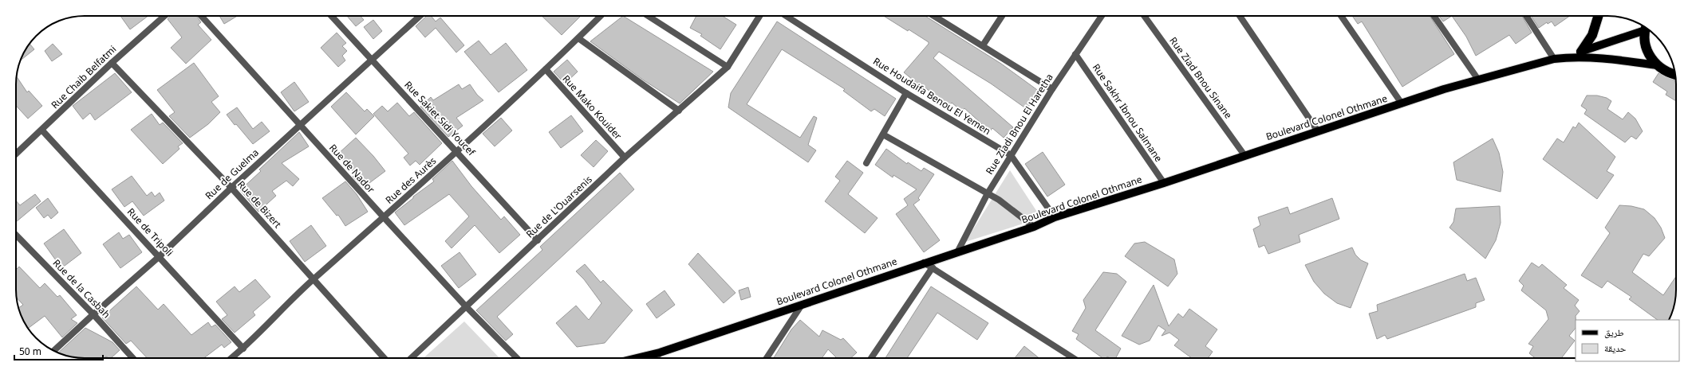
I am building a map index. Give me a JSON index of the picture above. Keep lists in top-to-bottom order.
{
  "streets": {
    "main road": ["Boulevard Colonel Othmane"],
    "street": [
      "Rue Chaib Belfatmi",
      "Rue Ziad Bnou Sinane",
      "Rue Houdaifa Benou El Yemen",
      "Rue Mako Kouider",
      "Rue Sakhr Ibnou Salmane",
      "Rue Sakiet Sidi Youcef",
      "Rue Ziadi Bnou El Haretha",
      "Rue de Nador",
      "Rue de Guelma",
      "Rue des Aurès",
      "Rue de Bizert",
      "Rue de L'Ouarsenis",
      "Rue de Tripoli",
      "Rue de la Casbah"
    ]
  },
  "crossings": [
    ["Rue Chaib Belfatmi", "Rue de Bizert"],
    ["Rue Chaib Belfatmi", "Rue de Tripoli"],
    ["Rue Ziad Bnou Sinane", "Boulevard Colonel Othmane"],
    ["Rue Houdaifa Benou El Yemen", "Boulevard Colonel Othmane"],
    ["Rue Houdaifa Benou El Yemen", "Rue Ziadi Bnou El Haretha"],
    ["Rue Mako Kouider", "Rue des Aurès"],
    ["Rue Mako Kouider", "Rue de L'Ouarsenis"],
    ["Rue Sakhr Ibnou Salmane", "Boulevard Colonel Othmane"],
    ["Rue Sakhr Ibnou Salmane", "Rue Ziadi Bnou El Haretha"],
    ["Boulevard Colonel Othmane", "Rue Ziadi Bnou El Haretha"],
    ["Rue Sakiet Sidi Youcef", "Rue de Guelma"],
    ["Rue Sakiet Sidi Youcef", "Rue des Aurès"],
    ["Rue Sakiet Sidi Youcef", "Rue de L'Ouarsenis"],
    ["Rue de Nador", "Rue de Guelma"],
    ["Rue de Nador", "Rue des Aurès"],
    ["Rue de Nador", "Rue de L'Ouarsenis"],
    ["Rue de Guelma", "Rue de Bizert"],
    ["Rue de Guelma", "Rue de Tripoli"],
    ["Rue de Guelma", "Rue de la Casbah"],
    ["Rue des Aurès", "Rue de Bizert"],
    ["Rue des Aurès", "Rue de Tripoli"]
  ],
  "legend": ["طريق", "حديقة"],
  "scale_bar": "50 m"
}
